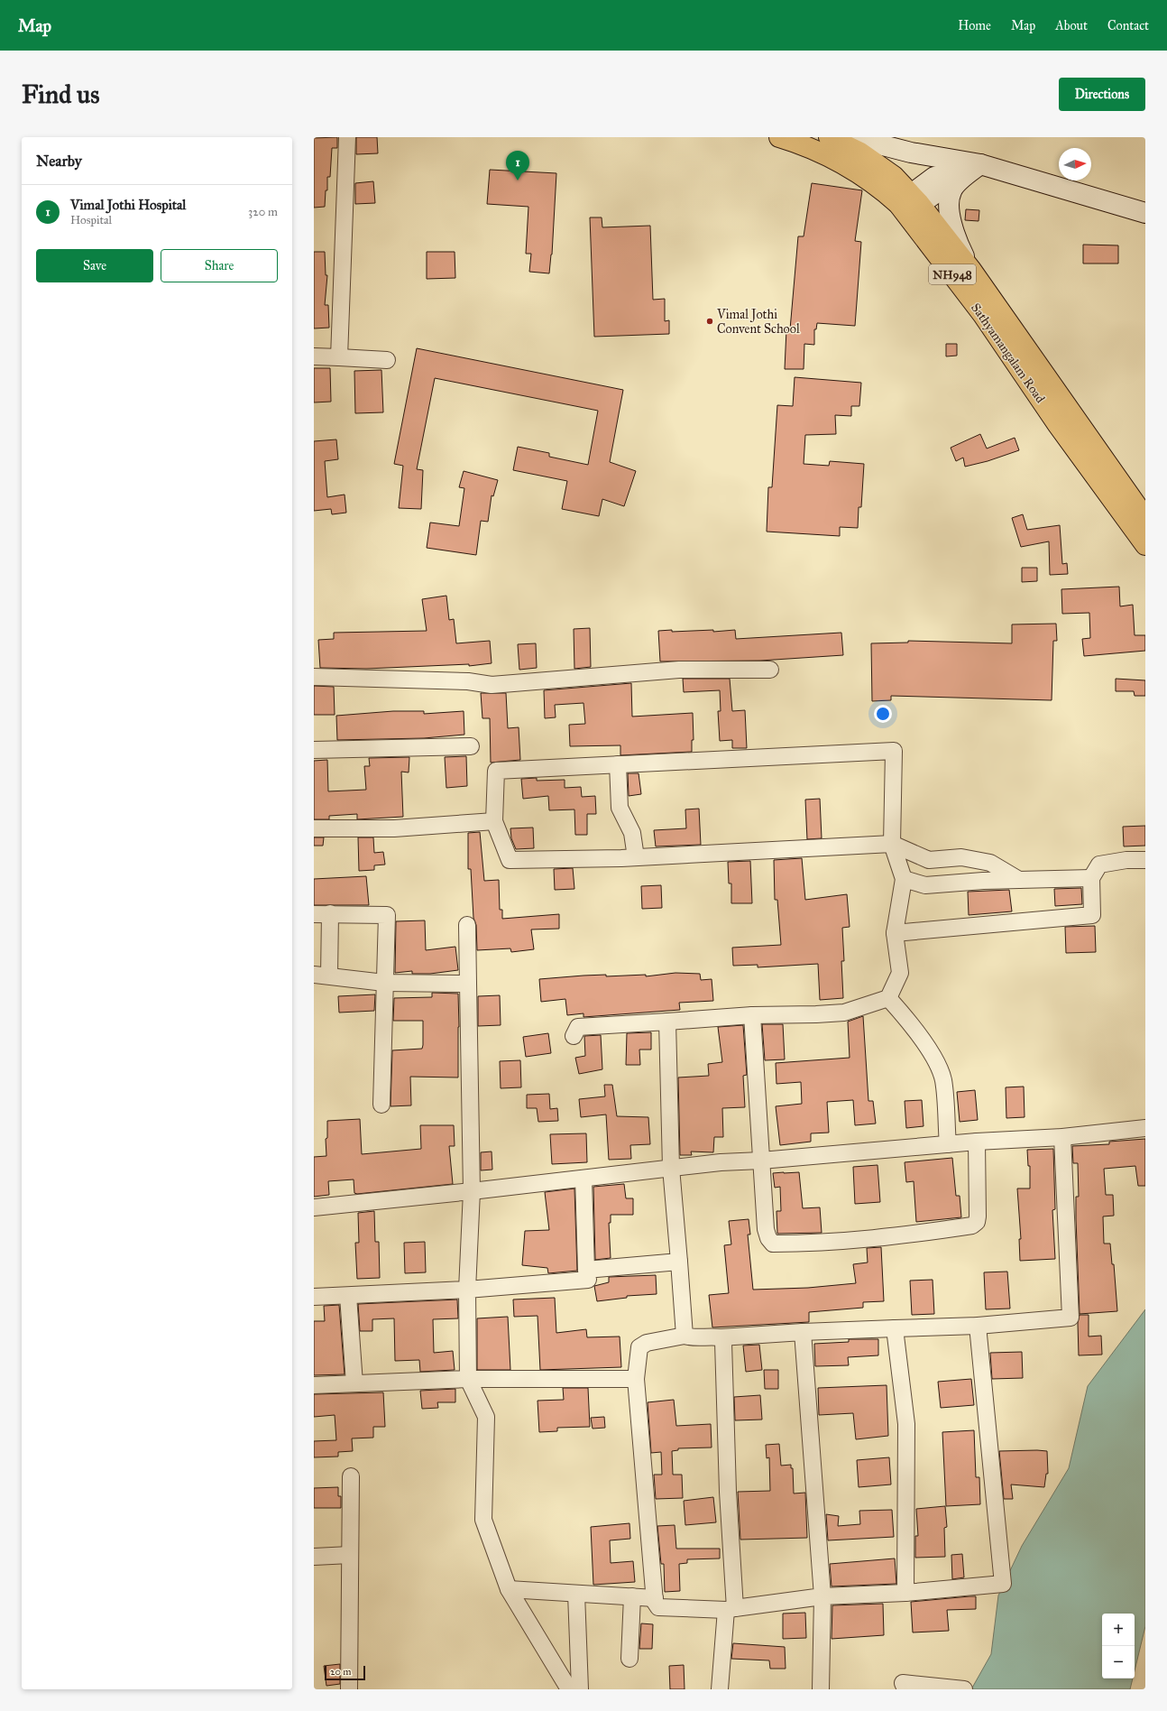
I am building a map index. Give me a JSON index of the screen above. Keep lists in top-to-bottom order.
{
  "streets": {
    "highway": ["NH948", "Sathyamangalam Road"]
  },
  "places": ["Vimal Jothi Convent School"],
  "scale_bar": "20 m",
  "north": "right",
  "page": {
    "header": "Map",
    "nav": [
      "Home",
      "Map",
      "About",
      "Contact"
    ],
    "buttons": [
      "Directions",
      ["Save", "Share"]
    ],
    "title": "Find us",
    "heading": "Nearby",
    "pins": "1",
    "list": [
      {
        "mark": "1",
        "name": "Vimal Jothi Hospital",
        "note": "Hospital",
        "value": "320 m"
      }
    ],
    "map_buttons": ["+", "−"],
    "scale": "20 m"
  }
}
